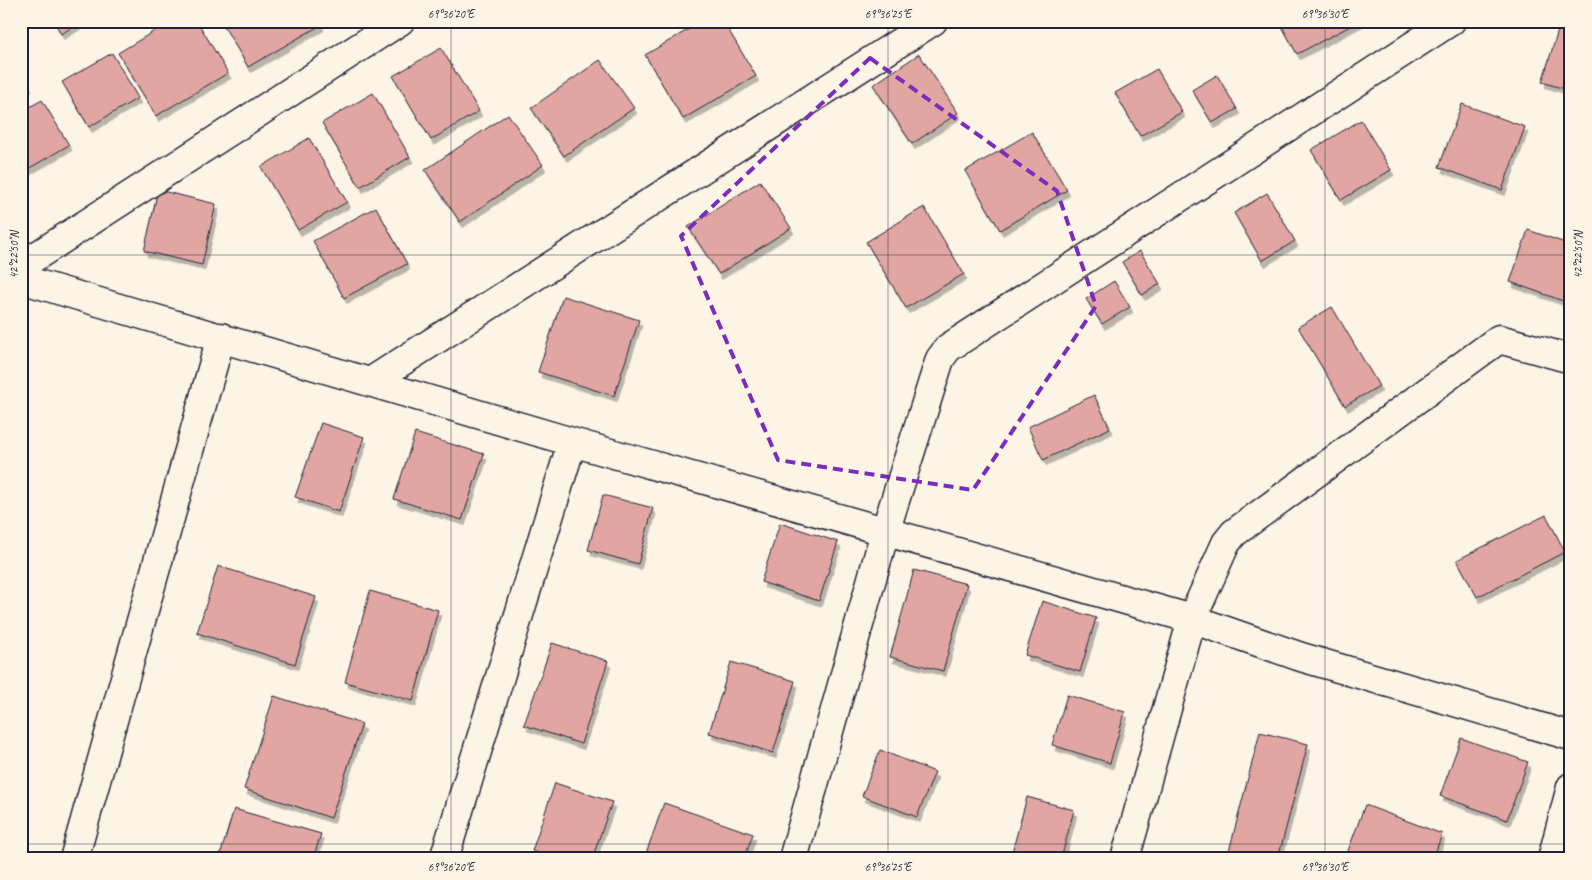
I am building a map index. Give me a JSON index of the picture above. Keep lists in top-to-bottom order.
{
  "coordinates": [
    "69°36'20\"E",
    "69°36'25\"E",
    "69°36'30\"E",
    "42°22'50\"N"
  ]
}
